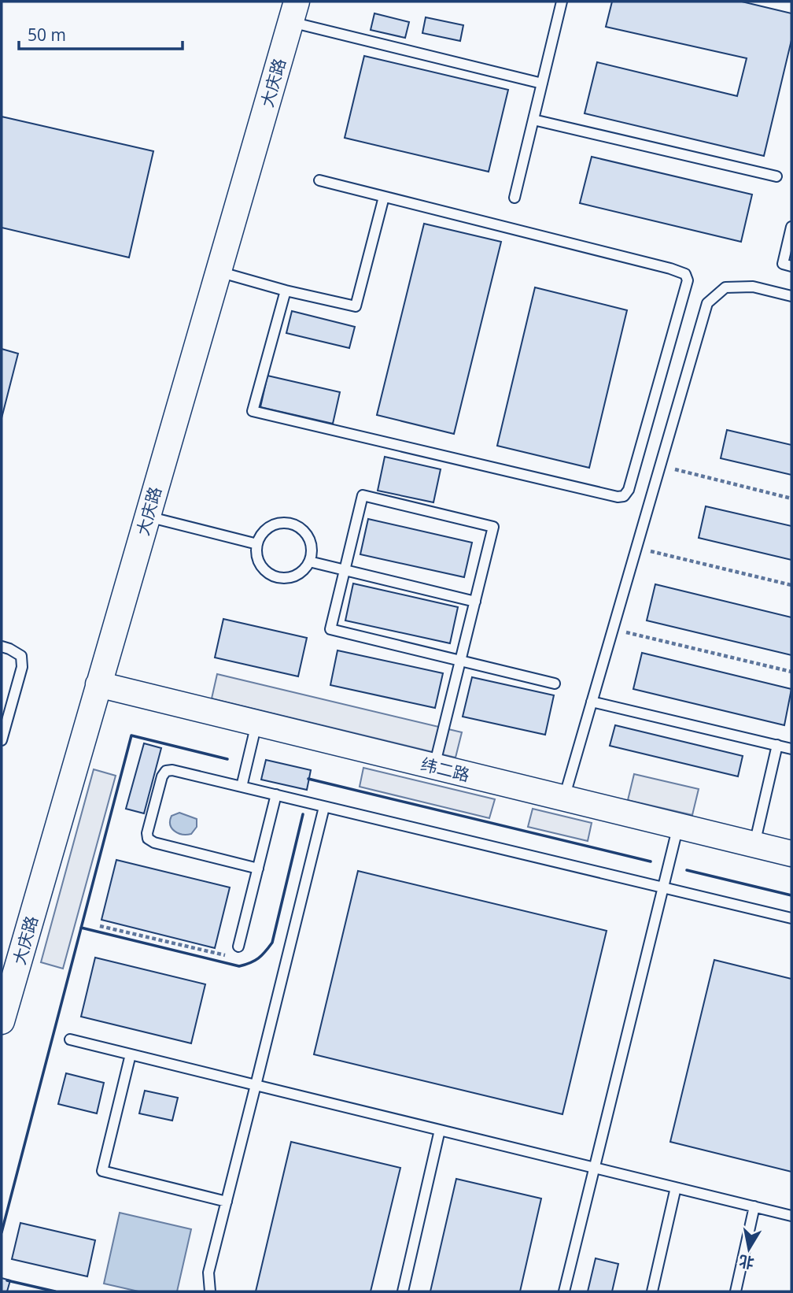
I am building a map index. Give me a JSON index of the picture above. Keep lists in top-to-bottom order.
{
  "streets": {
    "street": ["大庆路", "纬二路"]
  },
  "crossings": [
    ["大庆路", "纬二路"]
  ],
  "scale_bar": "50 m",
  "north": "bottom"
}
